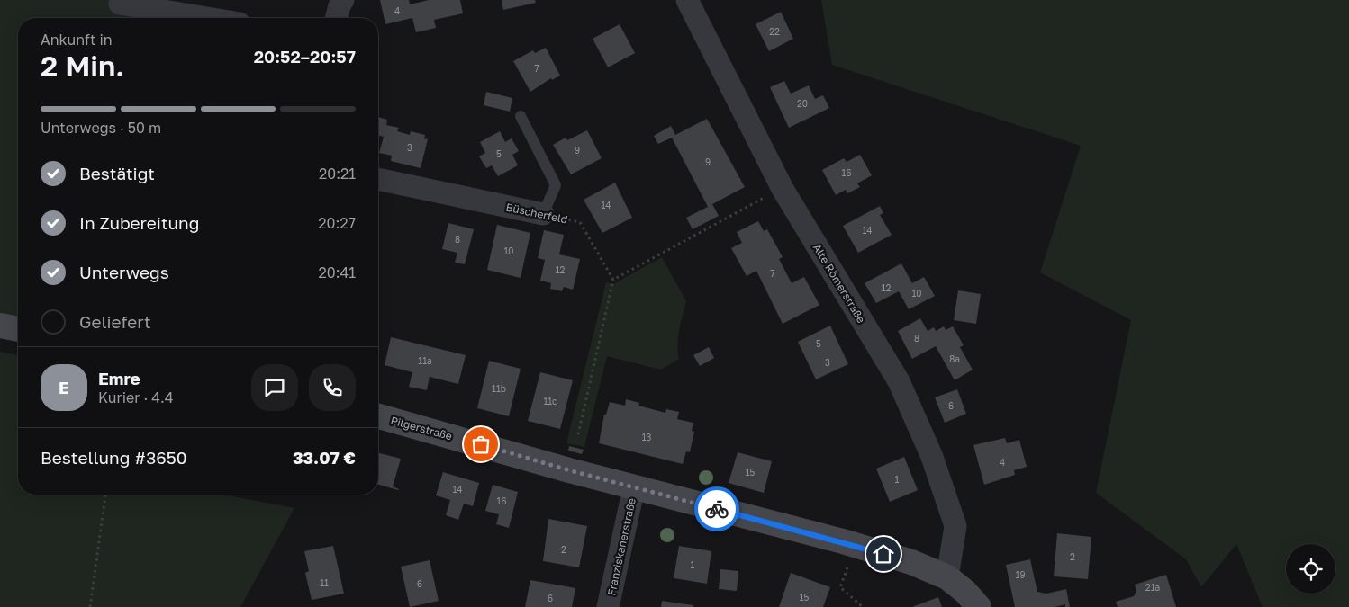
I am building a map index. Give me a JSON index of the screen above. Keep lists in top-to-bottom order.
{
  "streets": {
    "main road": ["Pilgerstraße"],
    "street": ["Büscherfeld", "Alte Römerstraße", "Franziskanerstraße"]
  },
  "crossings": [
    ["Alte Römerstraße", "Pilgerstraße"],
    ["Pilgerstraße", "Franziskanerstraße"]
  ],
  "house_numbers": [
    "4",
    "22",
    "7",
    "20",
    "3",
    "9",
    "5",
    "9",
    "16",
    "14",
    "14",
    "8",
    "10",
    "12",
    "7",
    "12",
    "10",
    "8",
    "5",
    "8a",
    "11a",
    "3",
    "11b",
    "11c",
    "6",
    "13",
    "4",
    "15",
    "1",
    "14",
    "16",
    "2",
    "2",
    "1",
    "19",
    "11",
    "6",
    "21a",
    "15",
    "6"
  ],
  "page": {
    "heading": ["2 Min.", "Ankunft in", "20:52–20:57"],
    "panel": [
      "Emre",
      "Kurier · 4.4",
      "Bestellung #3650",
      "33.07 €"
    ],
    "bar": "Unterwegs · 50 m",
    "list": [
      ["Bestätigt", "20:21"],
      ["In Zubereitung", "20:27"],
      ["Unterwegs", "20:41"],
      "Geliefert"
    ],
    "round": "E"
  }
}
